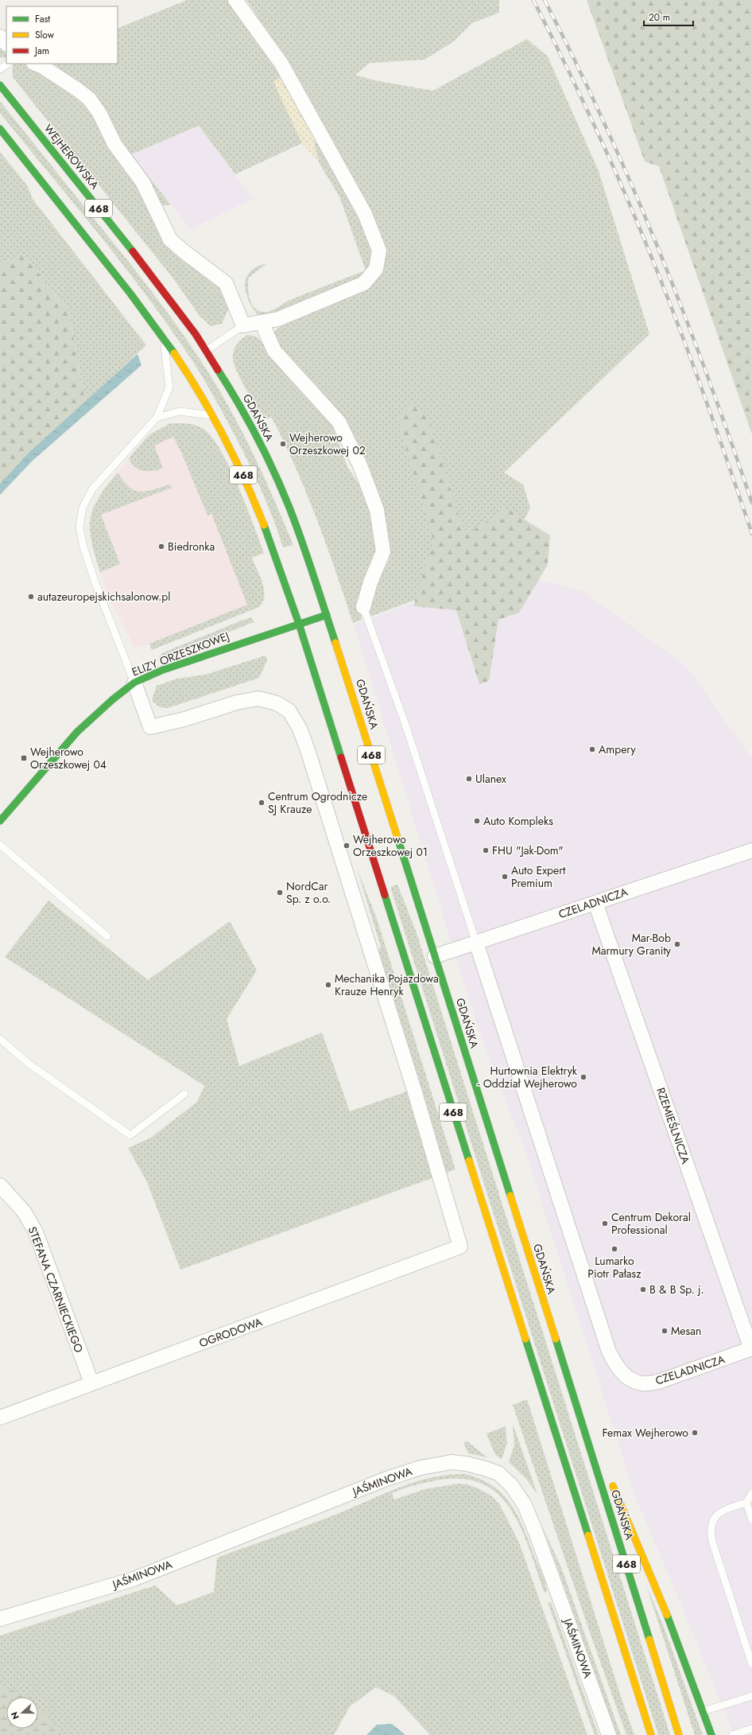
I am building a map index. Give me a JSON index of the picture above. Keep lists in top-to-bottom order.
{
  "streets": {
    "main road": [
      "WEJHEROWSKA",
      "468",
      "GDAŃSKA",
      "ELIZY ORZESZKOWEJ"
    ],
    "street": [
      "CZELADNICZA",
      "RZEMIEŚLNICZA",
      "STEFANA CZARNIECKIEGO",
      "OGRODOWA",
      "JAŚMINOWA"
    ]
  },
  "crossings": [
    ["WEJHEROWSKA", "GDAŃSKA"],
    ["468", "ELIZY ORZESZKOWEJ"],
    ["GDAŃSKA", "ELIZY ORZESZKOWEJ"],
    ["GDAŃSKA", "CZELADNICZA"],
    ["ELIZY ORZESZKOWEJ", "OGRODOWA"],
    ["CZELADNICZA", "RZEMIEŚLNICZA"],
    ["STEFANA CZARNIECKIEGO", "OGRODOWA"]
  ],
  "places": {
    "other": [
      "Wejherowo Orzeszkowej 02",
      "Biedronka",
      "autazeuropejskichsalonow.pl",
      "Ampery",
      "Ulanex",
      "Centrum Ogrodnicze SJ Krauze",
      "Auto Kompleks",
      "Wejherowo Orzeszkowej 01",
      "FHU \"Jak-Dom\"",
      "Auto Expert Premium",
      "NordCar Sp. z o.o.",
      "Mar-Bob Marmury Granity",
      "Mechanika Pojazdowa Krauze Henryk",
      "Hurtownia Elektryk - Oddział Wejherowo",
      "Centrum Dekoral Professional",
      "Lumarko Piotr Pałasz",
      "B & B Sp. j.",
      "Mesan",
      "Femax Wejherowo"
    ],
    "transit": ["Wejherowo Orzeszkowej 04"]
  },
  "legend": ["Fast", "Slow", "Jam"],
  "scale_bar": "20 m",
  "north": "left"
}
